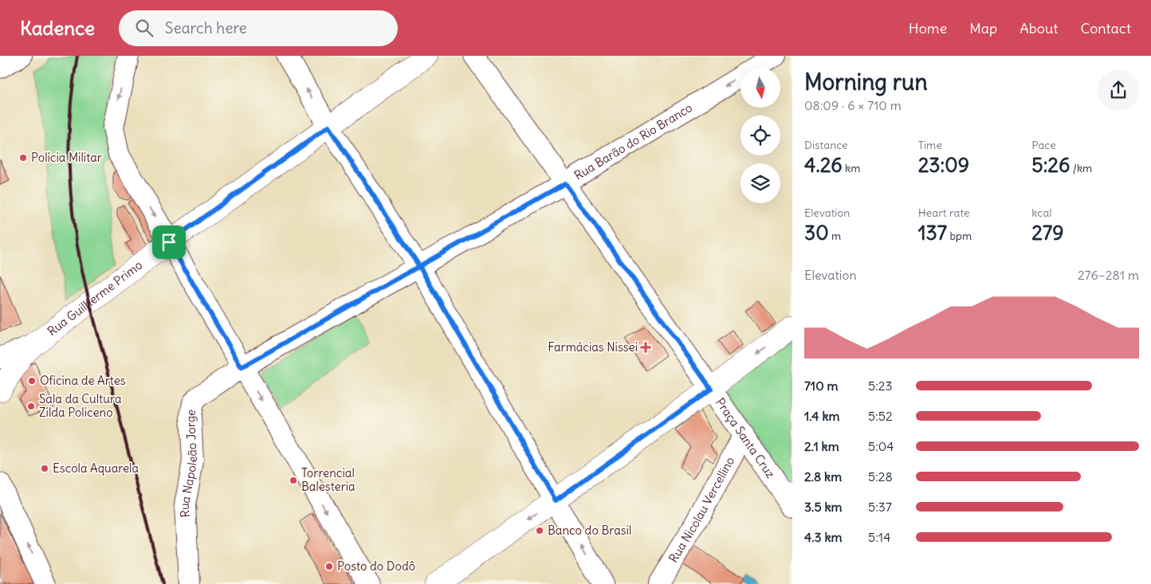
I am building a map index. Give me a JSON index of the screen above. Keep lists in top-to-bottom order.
{
  "streets": {
    "main road": ["Rua Guilherme Primo"],
    "street": [
      "Rua Barão do Rio Branco",
      "Praça Santa Cruz",
      "Rua Napoleão Jorge",
      "Rua Nicolau Vercellino"
    ]
  },
  "crossings": [
    ["Rua Barão do Rio Branco", "Praça Santa Cruz"],
    ["Rua Barão do Rio Branco", "Rua Napoleão Jorge"],
    ["Praça Santa Cruz", "Rua Nicolau Vercellino"]
  ],
  "one_way": ["Rua Barão do Rio Branco"],
  "places": {
    "other": [
      "Polícia Militar",
      "Oficina de Artes",
      "Sala da Cultura Zilda Policeno",
      "Escola Aquarela",
      "Torrencial Balesteria",
      "Banco do Brasil",
      "Posto do Dodô"
    ],
    "health": ["Farmácias Nissei"]
  },
  "north": "bottom",
  "page": {
    "header": "Kadence",
    "search": "Search here",
    "nav": [
      "Home",
      "Map",
      "About",
      "Contact"
    ],
    "heading": ["Morning run", "08:09 · 6 × 710 m"],
    "stats": [
      ["Distance", "4.26 km"],
      ["Time", "23:09"],
      ["Pace", "5:26 /km"],
      ["Elevation", "30 m"],
      ["Heart rate", "137 bpm"],
      ["kcal", "279"]
    ],
    "chart": ["Elevation", "276–281 m"],
    "list": [
      {
        "name": "710 m",
        "note": "5:23"
      },
      {
        "name": "1.4 km",
        "note": "5:52"
      },
      {
        "name": "2.1 km",
        "note": "5:04"
      },
      {
        "name": "2.8 km",
        "note": "5:28"
      },
      {
        "name": "3.5 km",
        "note": "5:37"
      },
      {
        "name": "4.3 km",
        "note": "5:14"
      }
    ]
  }
}
